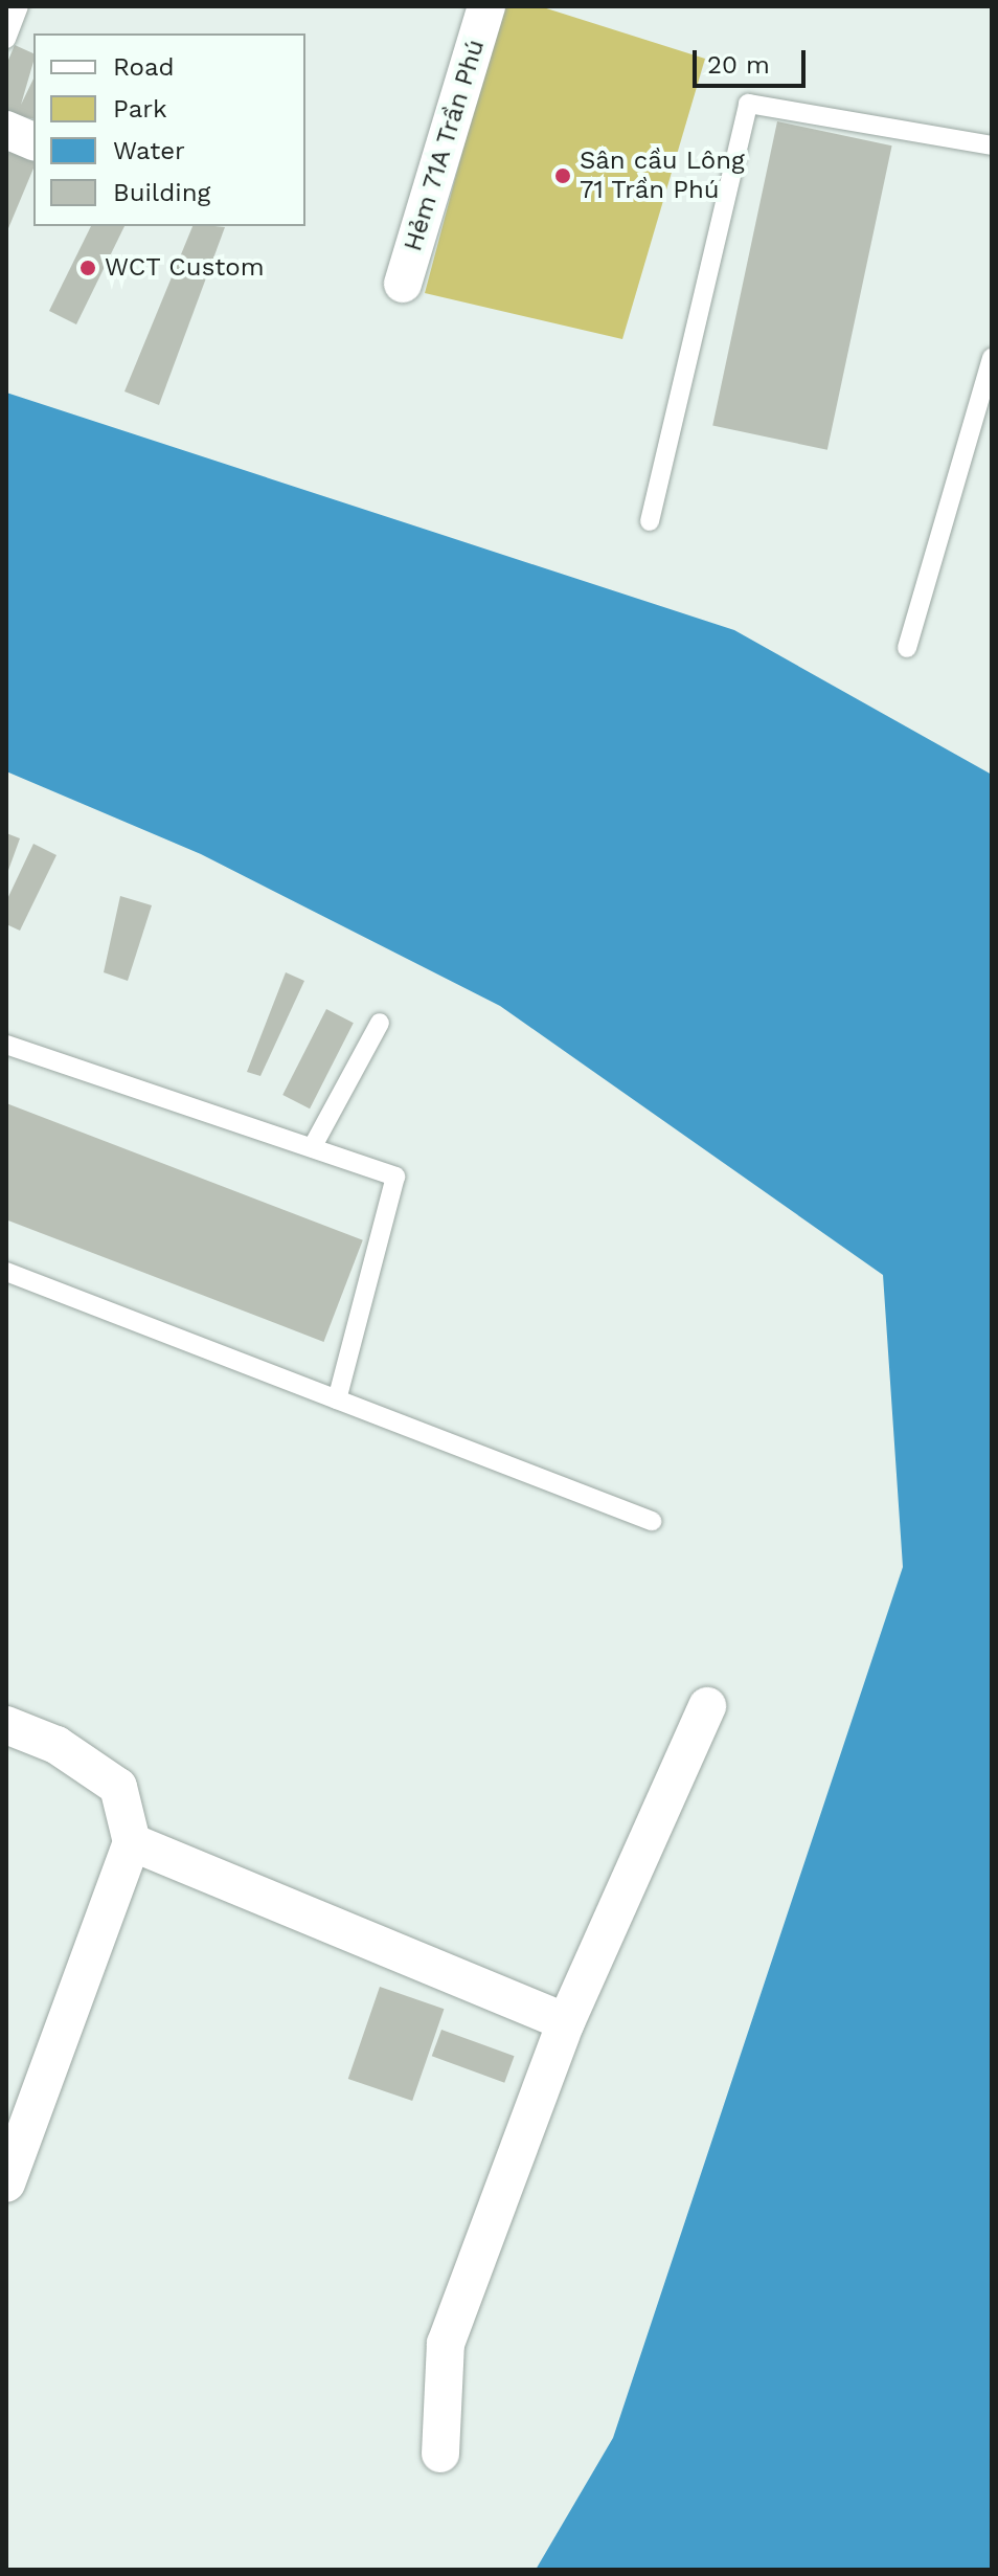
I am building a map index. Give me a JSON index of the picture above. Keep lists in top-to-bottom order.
{
  "streets": {
    "street": ["Hẻm 71A Trần Phú"]
  },
  "places": ["Sân cầu Lông 71 Trần Phú", "WCT Custom"],
  "legend": [
    "Road",
    "Park",
    "Water",
    "Building"
  ],
  "scale_bar": "20 m"
}
